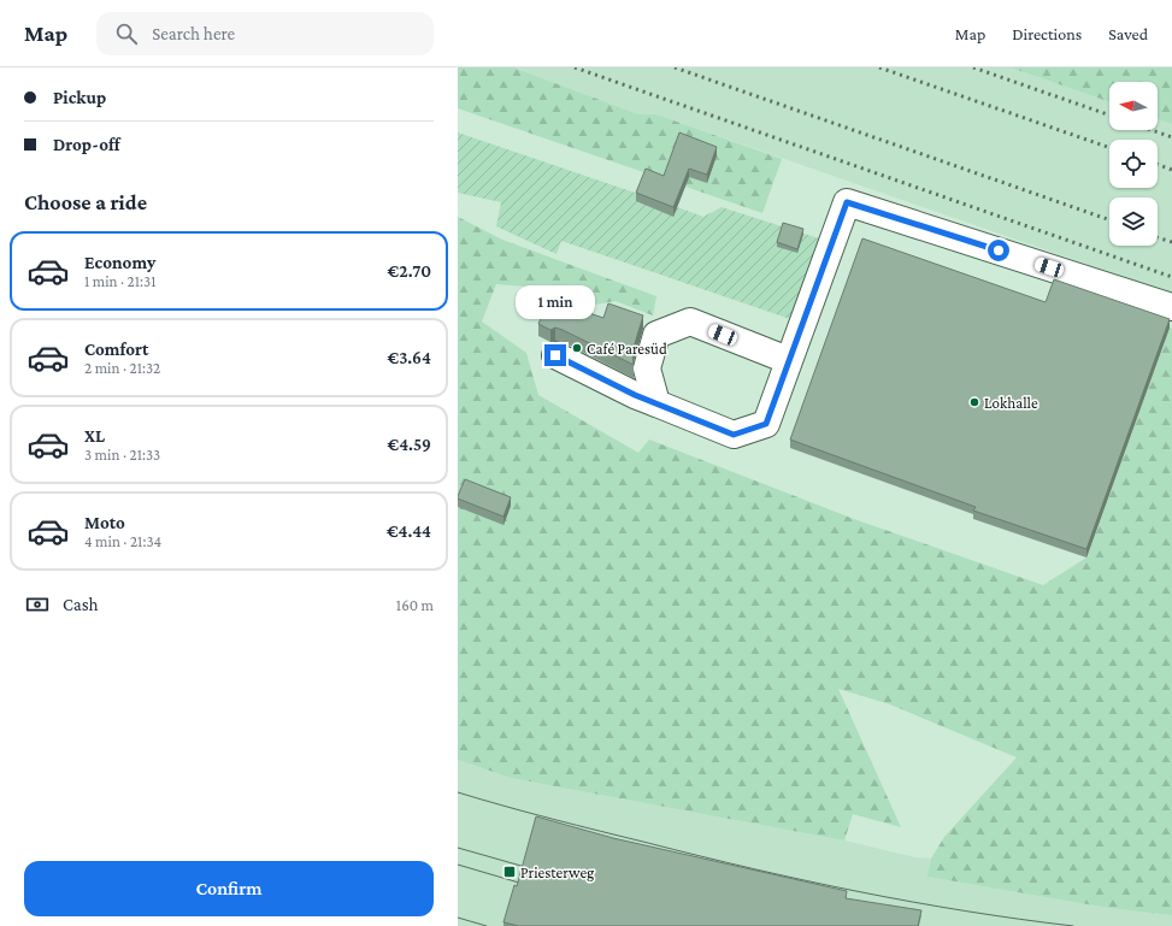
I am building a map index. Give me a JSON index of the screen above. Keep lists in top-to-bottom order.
{
  "places": {
    "other": ["Café Paresüd", "Lokhalle"],
    "transit": ["Priesterweg"]
  },
  "north": "left",
  "page": {
    "header": "Map",
    "search": "Search here",
    "nav": ["Map", "Directions", "Saved"],
    "banner": ["Pickup", "Drop-off"],
    "heading": "Choose a ride",
    "list": [
      {
        "name": "Economy",
        "note": "1 min · 21:31",
        "value": "€2.70"
      },
      {
        "name": "Comfort",
        "note": "2 min · 21:32",
        "value": "€3.64"
      },
      {
        "name": "XL",
        "note": "3 min · 21:33",
        "value": "€4.59"
      },
      {
        "name": "Moto",
        "note": "4 min · 21:34",
        "value": "€4.44"
      }
    ],
    "bubble": "1 min",
    "pay": ["Cash", "160 m"],
    "buttons": "Confirm"
  }
}
